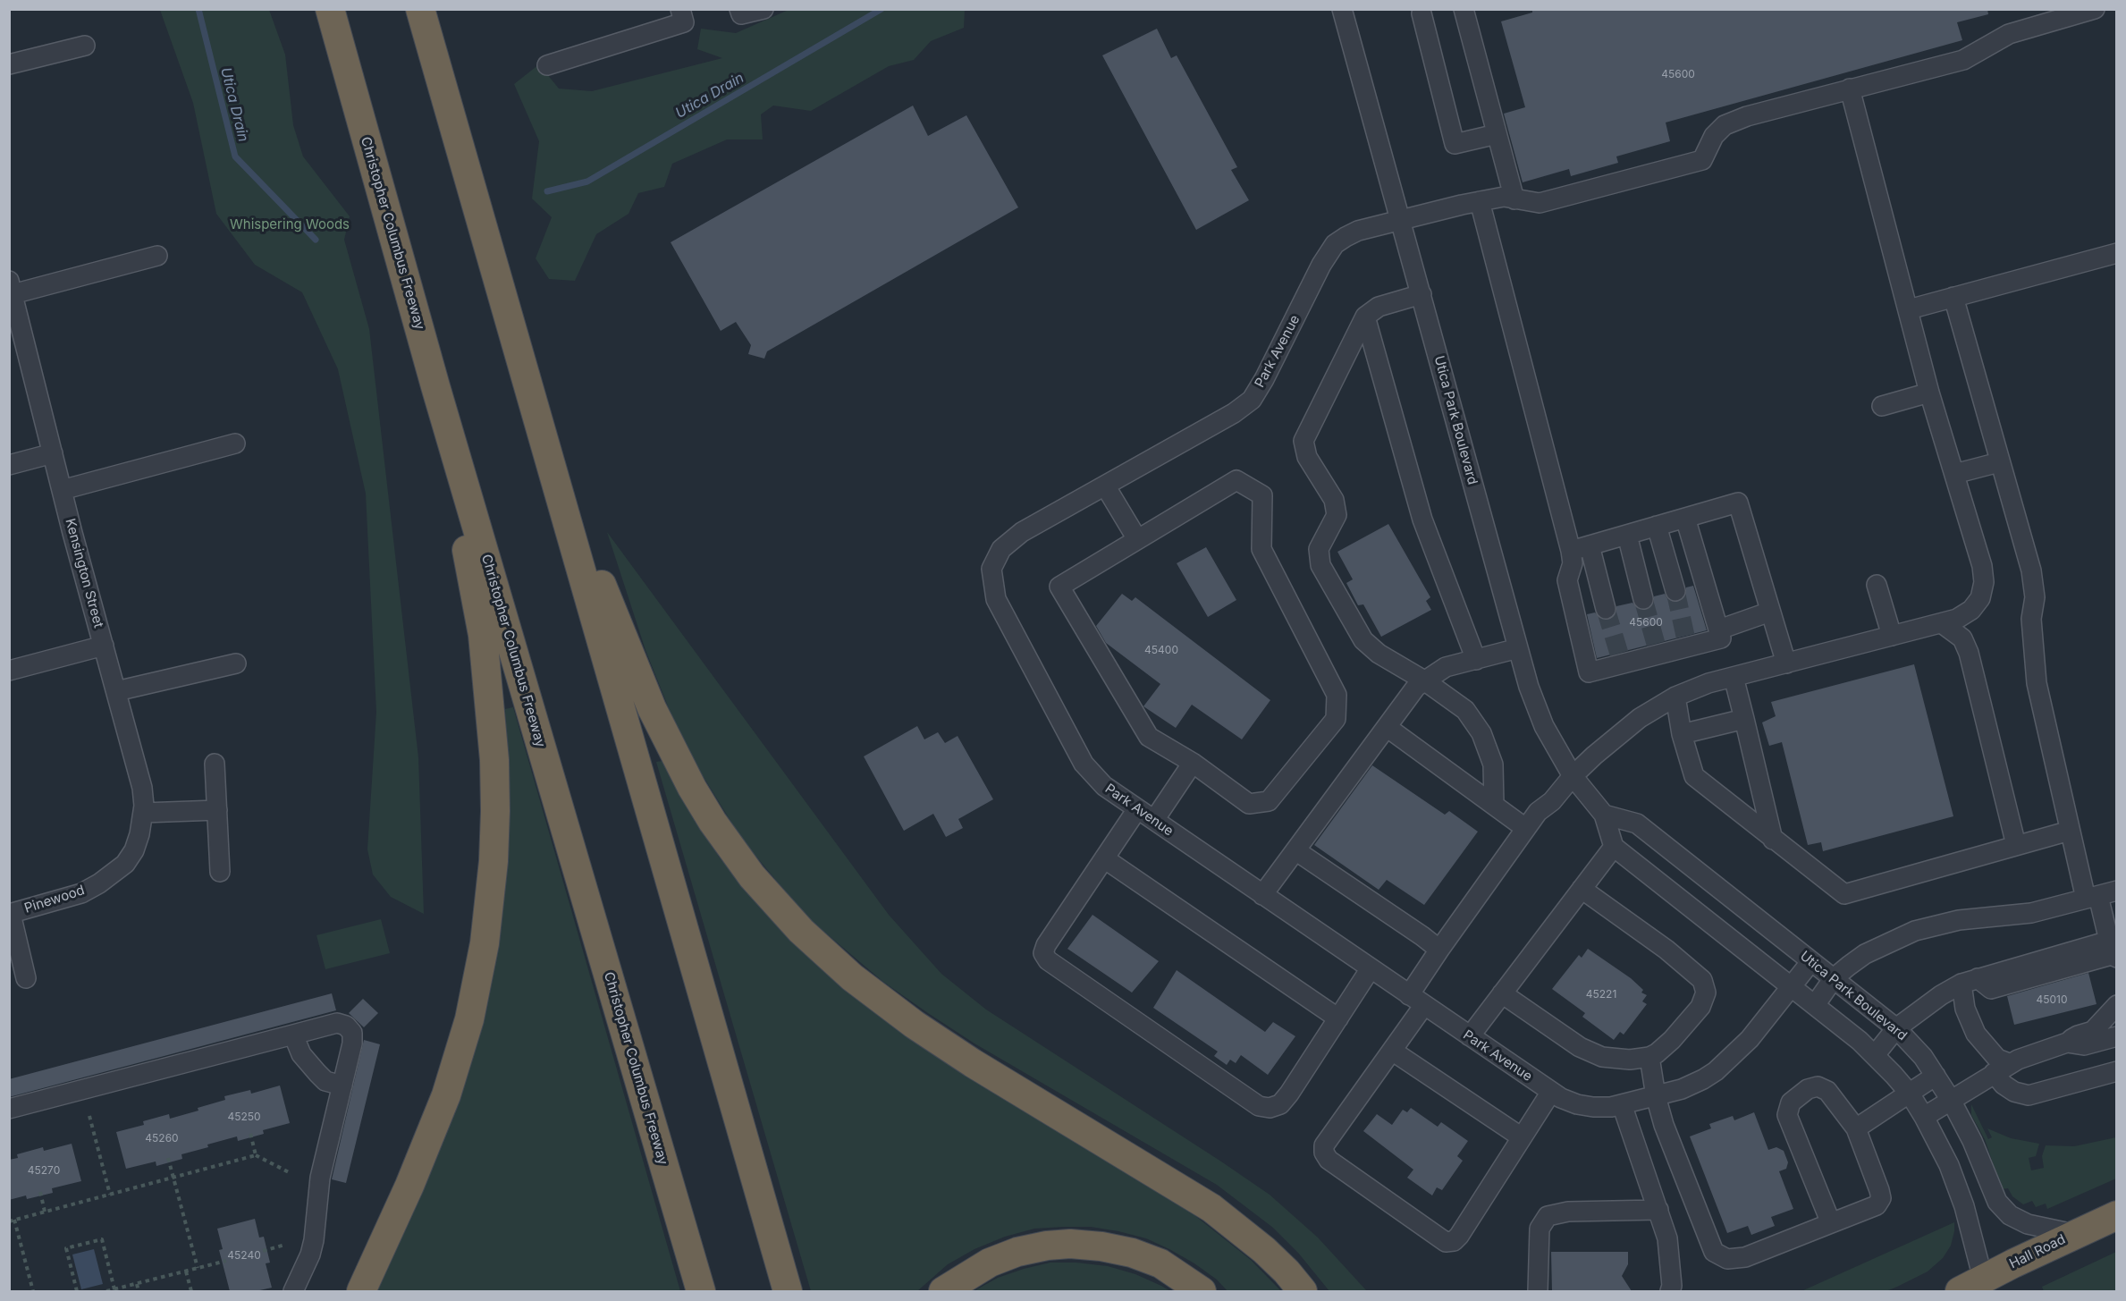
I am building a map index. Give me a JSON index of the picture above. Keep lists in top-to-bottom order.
{
  "streets": {
    "highway": ["Christopher Columbus Freeway", "Hall Road"],
    "street": [
      "Park Avenue",
      "Utica Park Boulevard",
      "Kensington Street",
      "Pinewood"
    ]
  },
  "crossings": [
    ["Park Avenue", "Utica Park Boulevard"],
    ["Utica Park Boulevard", "Hall Road"],
    ["Kensington Street", "Pinewood"]
  ],
  "water": ["Utica Drain"],
  "parks": ["Whispering Woods"],
  "house_numbers": [
    "45600",
    "45600",
    "45400",
    "45221",
    "45010",
    "45250",
    "45260",
    "45270",
    "45240"
  ]
}
